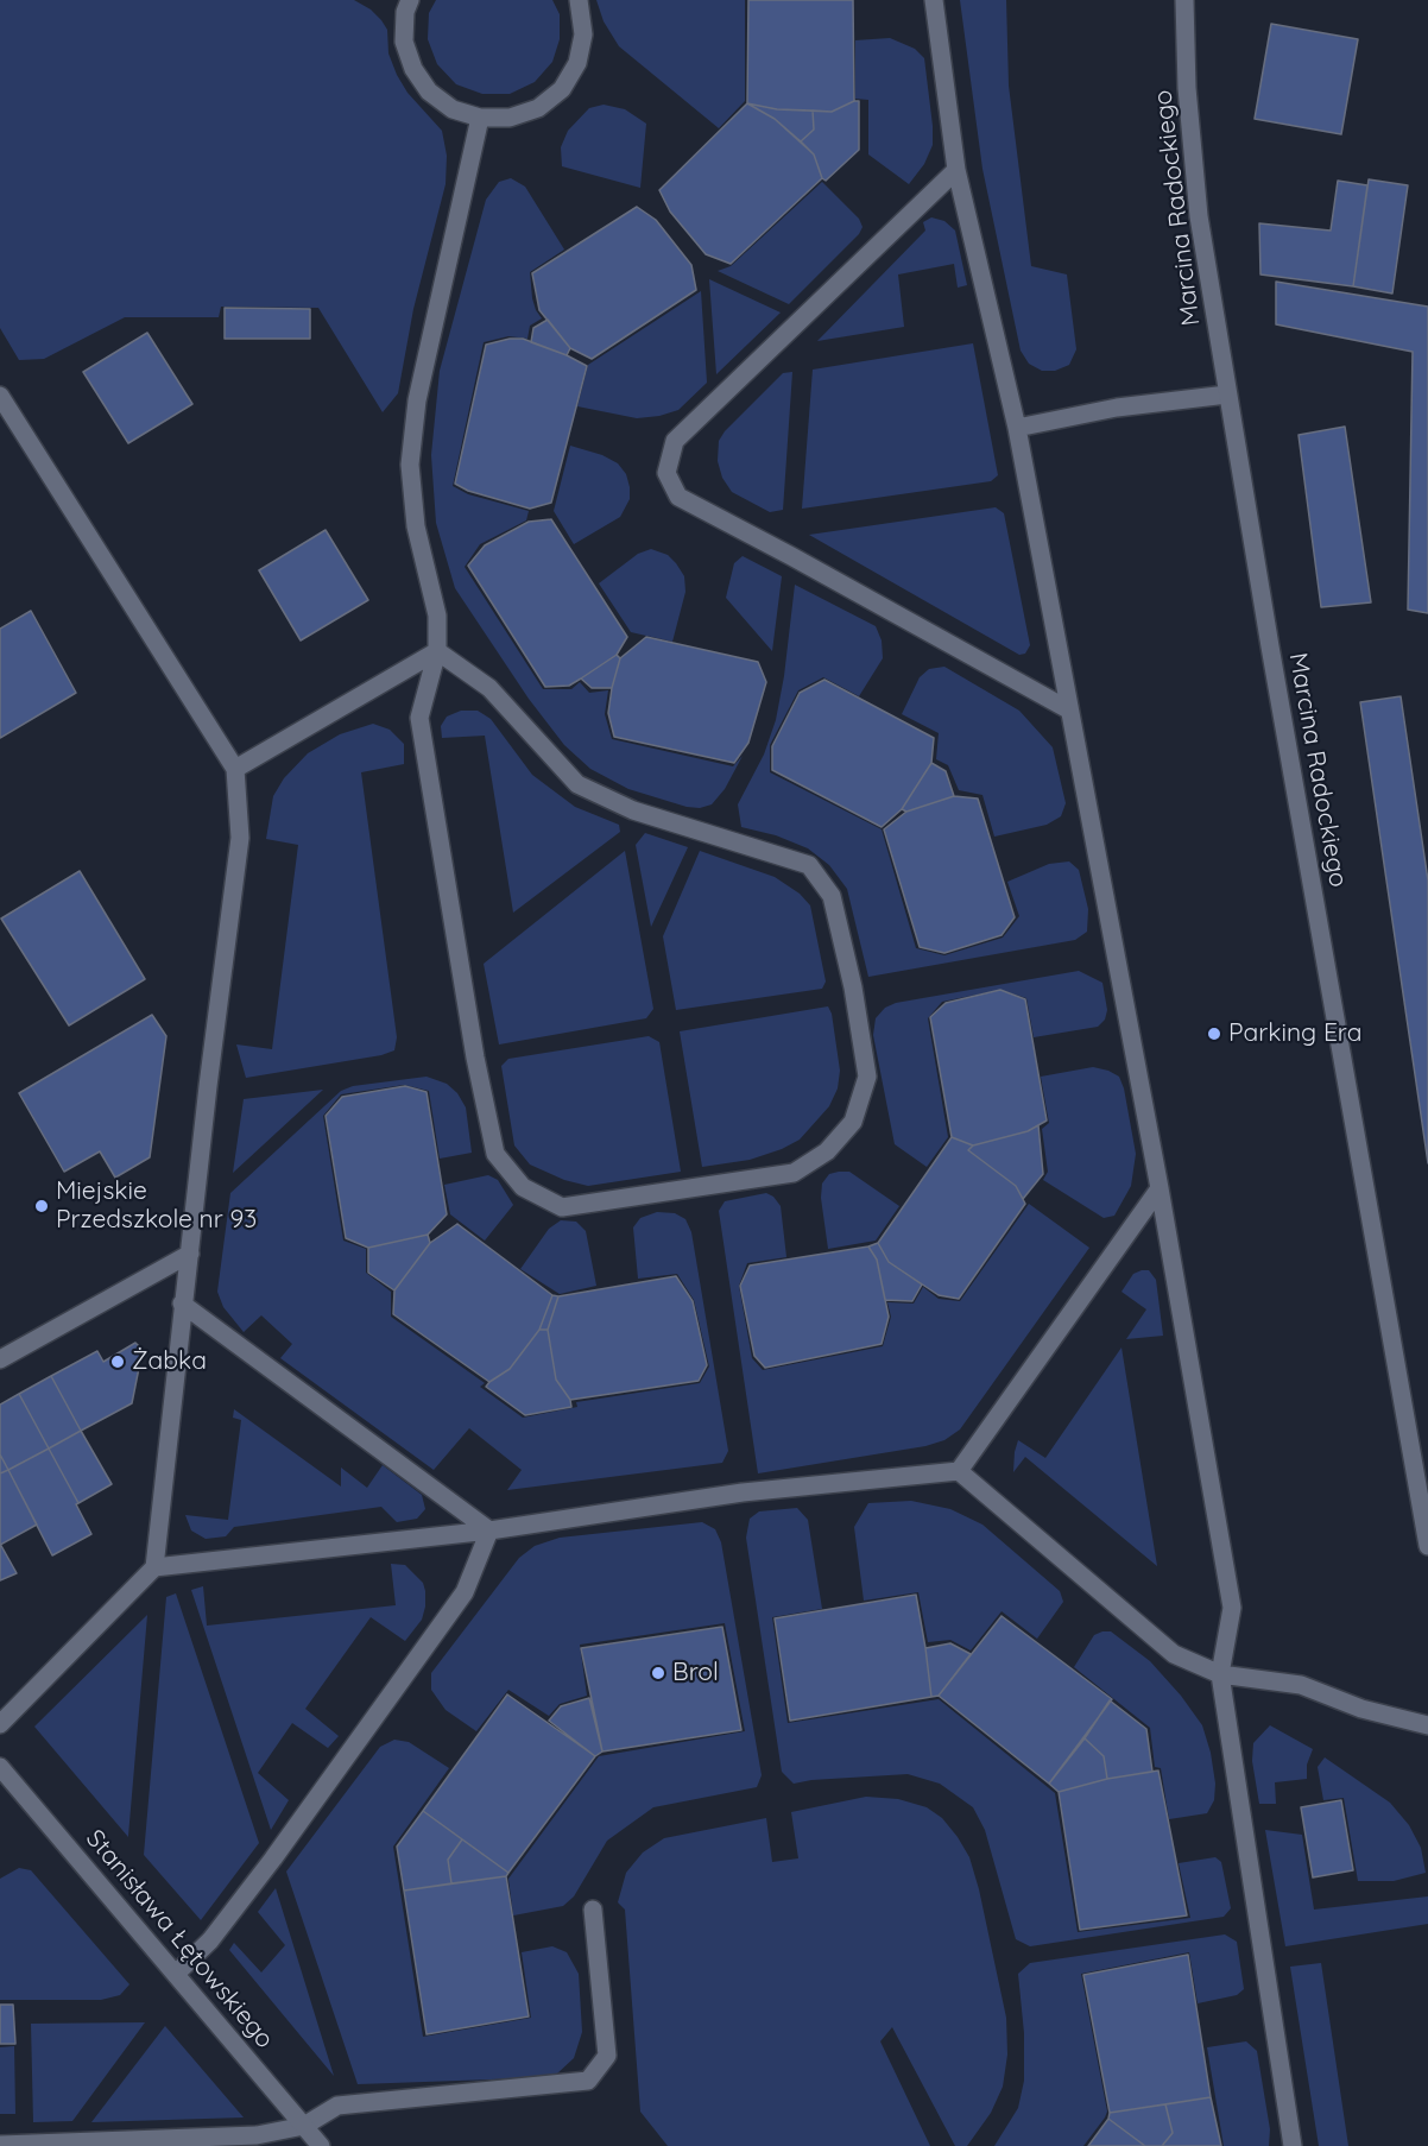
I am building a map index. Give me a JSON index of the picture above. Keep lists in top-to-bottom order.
{
  "streets": {
    "street": ["Marcina Radockiego", "Stanisława Łętowskiego"]
  },
  "places": [
    "Parking Era",
    "Miejskie Przedszkole nr 93",
    "Żabka",
    "Brol"
  ]
}
